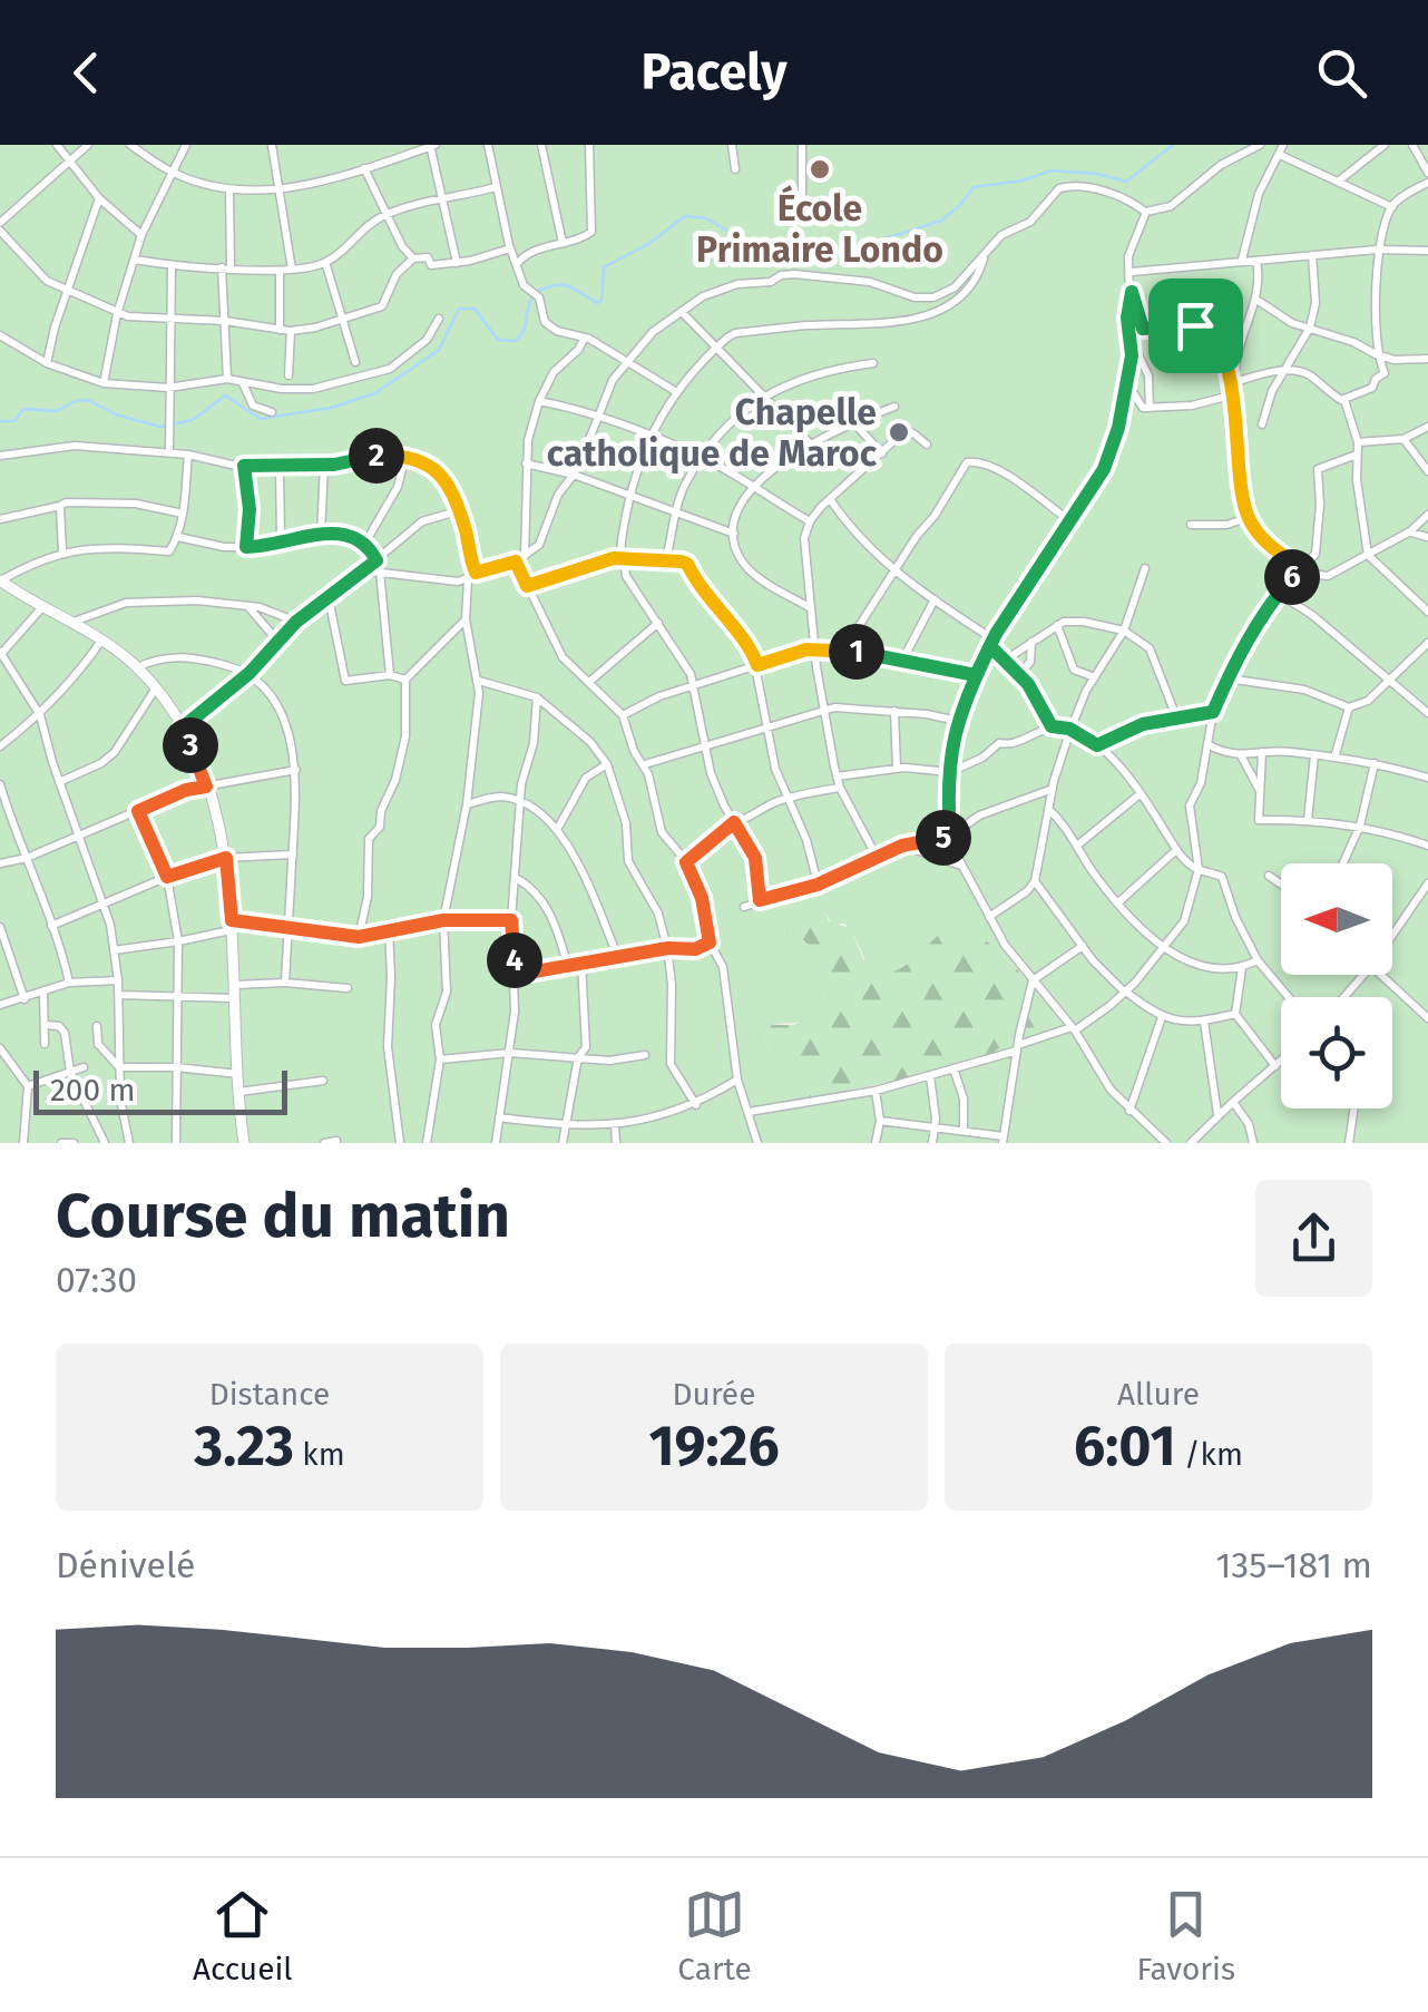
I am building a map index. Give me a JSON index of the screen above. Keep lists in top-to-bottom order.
{
  "places": ["École Primaire Londo", "Chapelle catholique de Maroc"],
  "scale_bar": "200 m",
  "north": "left",
  "page": {
    "header": "Pacely",
    "pins": [
      "2",
      "6",
      "1",
      "3",
      "5",
      "4"
    ],
    "scale": "200 m",
    "heading": ["Course du matin", "07:30"],
    "stats": [
      ["Distance", "3.23 km"],
      ["Durée", "19:26"],
      ["Allure", "6:01 /km"]
    ],
    "chart": ["Dénivelé", "135–181 m"],
    "tabs": ["Accueil", "Carte", "Favoris"]
  }
}
